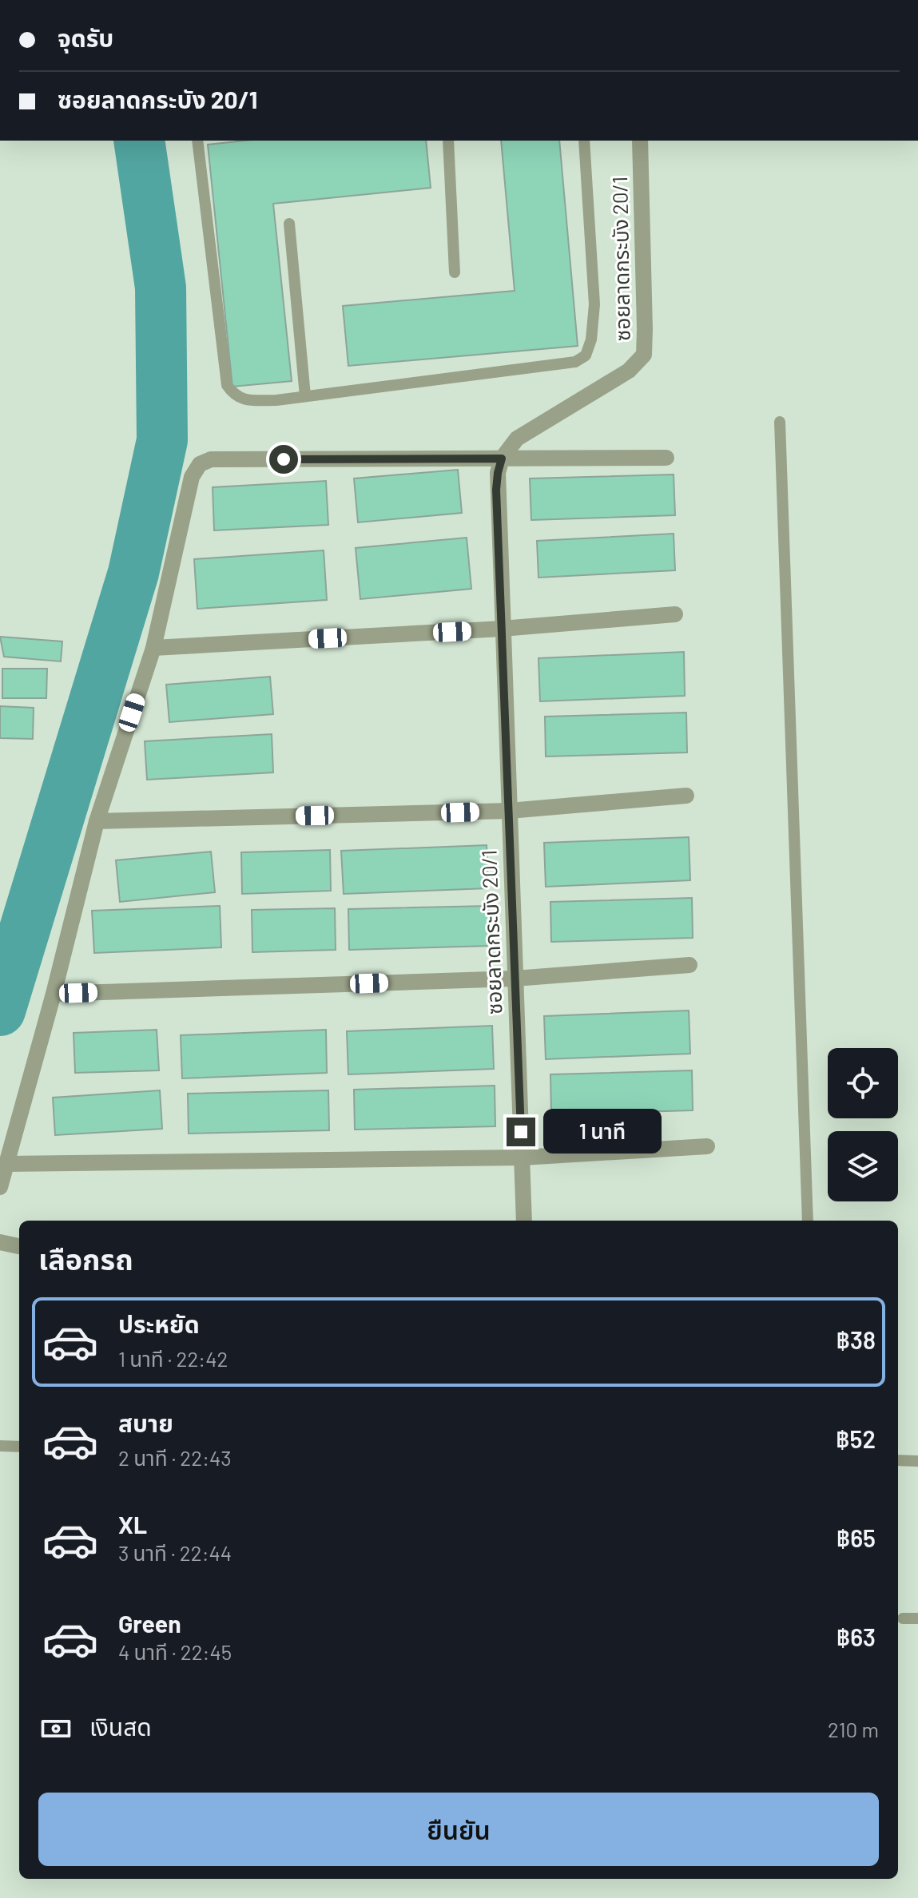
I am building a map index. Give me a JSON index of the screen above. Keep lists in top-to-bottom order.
{
  "streets": {
    "street": ["ซอยลาดกระบัง 20/1"]
  },
  "page": {
    "banner": ["จุดรับ", "ซอยลาดกระบัง 20/1"],
    "bubble": "1 นาที",
    "heading": "เลือกรถ",
    "list": [
      {
        "name": "ประหยัด",
        "note": "1 นาที · 22:42",
        "value": "฿38"
      },
      {
        "name": "สบาย",
        "note": "2 นาที · 22:43",
        "value": "฿52"
      },
      {
        "name": "XL",
        "note": "3 นาที · 22:44",
        "value": "฿65"
      },
      {
        "name": "Green",
        "note": "4 นาที · 22:45",
        "value": "฿63"
      }
    ],
    "pay": ["เงินสด", "210 m"],
    "buttons": "ยืนยัน"
  }
}
